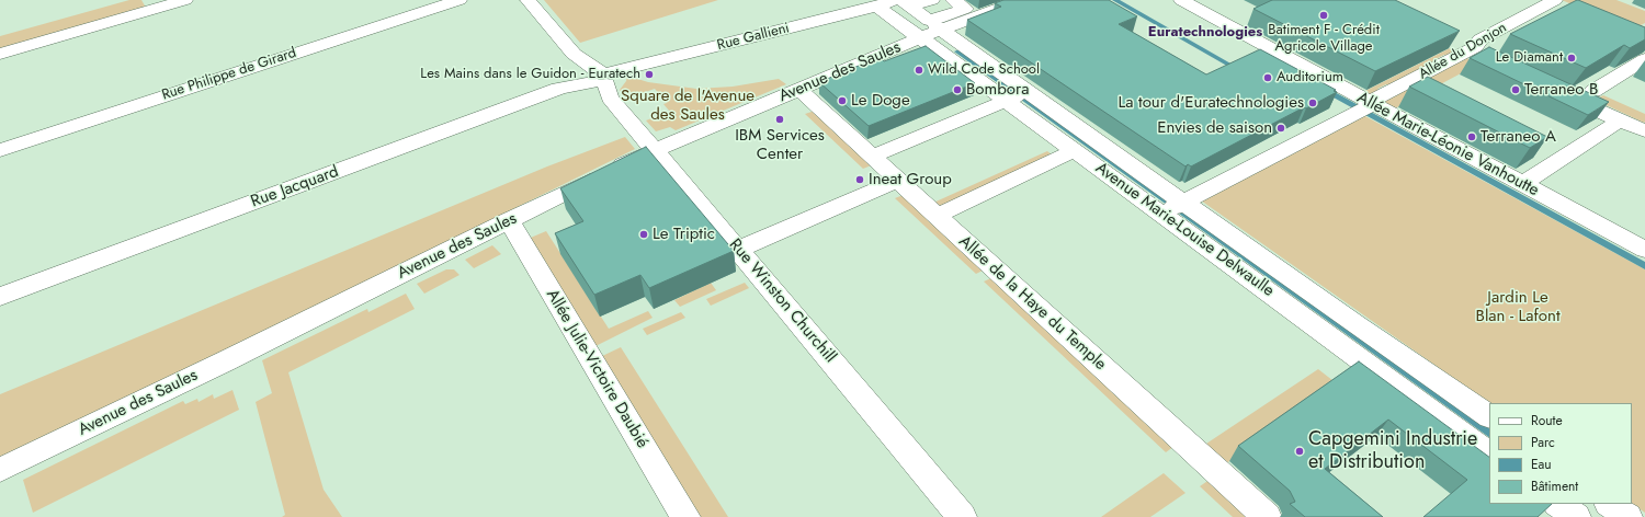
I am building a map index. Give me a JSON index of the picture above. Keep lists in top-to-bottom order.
{
  "streets": {
    "street": [
      "Rue Gallieni",
      "Allée du Donjon",
      "Avenue des Saules",
      "Rue Philippe de Girard",
      "Allée Marie-Léonie Vanhoutte",
      "Rue Jacquard",
      "Avenue Marie-Louise Delwaulle",
      "Rue Winston Churchill",
      "Allée de la Haye du Temple",
      "Allée Julie-Victoire Daubié"
    ]
  },
  "crossings": [
    ["Rue Gallieni", "Rue Jacquard"],
    ["Rue Gallieni", "Avenue Marie-Louise Delwaulle"],
    ["Rue Gallieni", "Rue Winston Churchill"],
    ["Allée du Donjon", "Allée Marie-Léonie Vanhoutte"],
    ["Allée du Donjon", "Avenue Marie-Louise Delwaulle"],
    ["Avenue des Saules", "Avenue Marie-Louise Delwaulle"],
    ["Avenue des Saules", "Rue Winston Churchill"],
    ["Avenue des Saules", "Allée de la Haye du Temple"],
    ["Avenue des Saules", "Allée Julie-Victoire Daubié"],
    ["Rue Jacquard", "Rue Winston Churchill"]
  ],
  "districts": ["Euratechnologies"],
  "parks": ["Square de l'Avenue des Saules", "Jardin Le Blan - Lafont"],
  "places": [
    "Batiment F - Crédit Agricole Village",
    "Le Diamant",
    "Wild Code School",
    "Les Mains dans le Guidon - Euratech",
    "Auditorium",
    "Bombora",
    "Terraneo B",
    "Le Doge",
    "La tour d'Euratechnologies",
    "IBM Services Center",
    "Envies de saison",
    "Terraneo A",
    "Ineat Group",
    "Le Triptic",
    "Capgemini Industrie et Distribution"
  ],
  "legend": [
    "Route",
    "Parc",
    "Eau",
    "Bâtiment"
  ]
}
